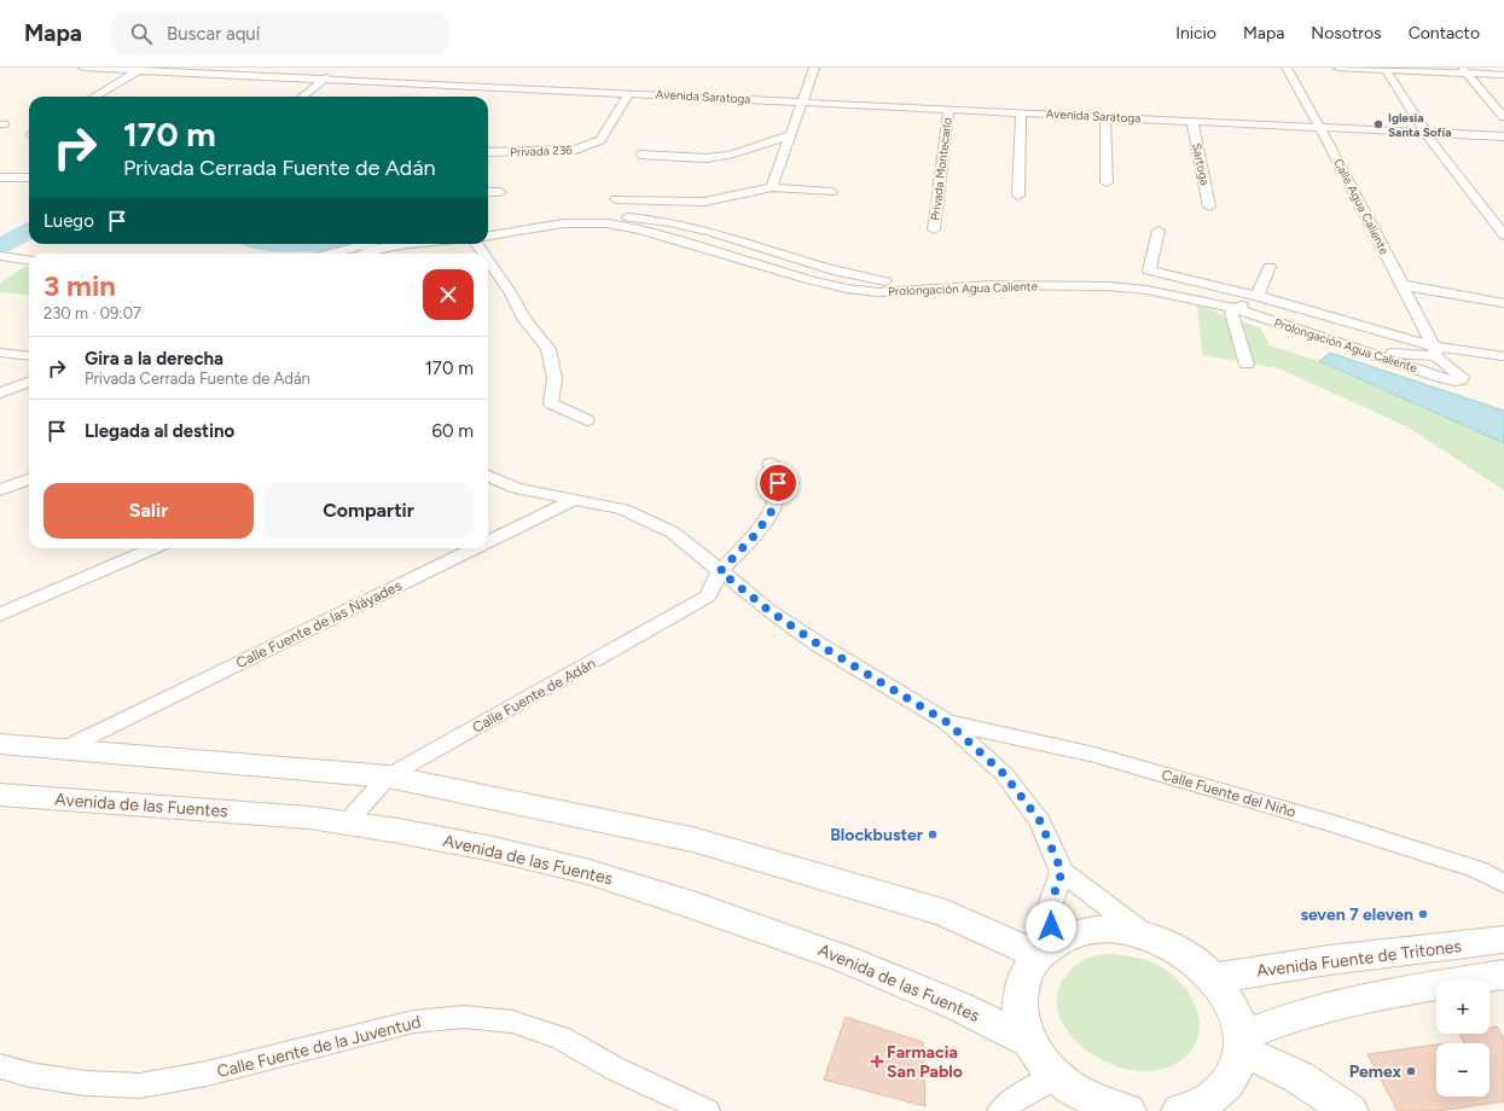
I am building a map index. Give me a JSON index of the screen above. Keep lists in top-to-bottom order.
{
  "streets": {
    "main road": ["Avenida de las Fuentes", "Avenida Fuente de Tritones"],
    "street": [
      "Avenida Saratoga",
      "Privada 236",
      "Sartoga",
      "Privada Montecarlo",
      "Calle Agua Caliente",
      "Prolongación Agua Caliente",
      "Calle Fuente de las Náyades",
      "Calle Fuente de Adán",
      "Calle Fuente del Niño",
      "Calle Fuente de la Juventud"
    ]
  },
  "crossings": [
    ["Avenida Saratoga", "Privada 236"],
    ["Avenida Saratoga", "Sartoga"],
    ["Avenida Saratoga", "Privada Montecarlo"],
    ["Avenida Saratoga", "Calle Agua Caliente"],
    ["Calle Agua Caliente", "Prolongación Agua Caliente"],
    ["Calle Fuente de Adán", "Avenida de las Fuentes"]
  ],
  "places": {
    "other": [
      "Iglesia Santa Sofía",
      "Blockbuster",
      "seven 7 eleven",
      "Pemex"
    ],
    "health": ["Farmacia San Pablo"]
  },
  "page": {
    "header": "Mapa",
    "search": "Buscar aquí",
    "nav": [
      "Inicio",
      "Mapa",
      "Nosotros",
      "Contacto"
    ],
    "turn": ["170 m", "Privada Cerrada Fuente de Adán"],
    "then": "Luego",
    "heading": ["3 min", "230 m · 09:07"],
    "list": [
      {
        "name": "Gira a la derecha",
        "note": "Privada Cerrada Fuente de Adán",
        "value": "170 m"
      },
      {
        "name": "Llegada al destino",
        "value": "60 m"
      }
    ],
    "buttons": ["Salir", "Compartir"],
    "map_buttons": ["+", "−"]
  }
}
